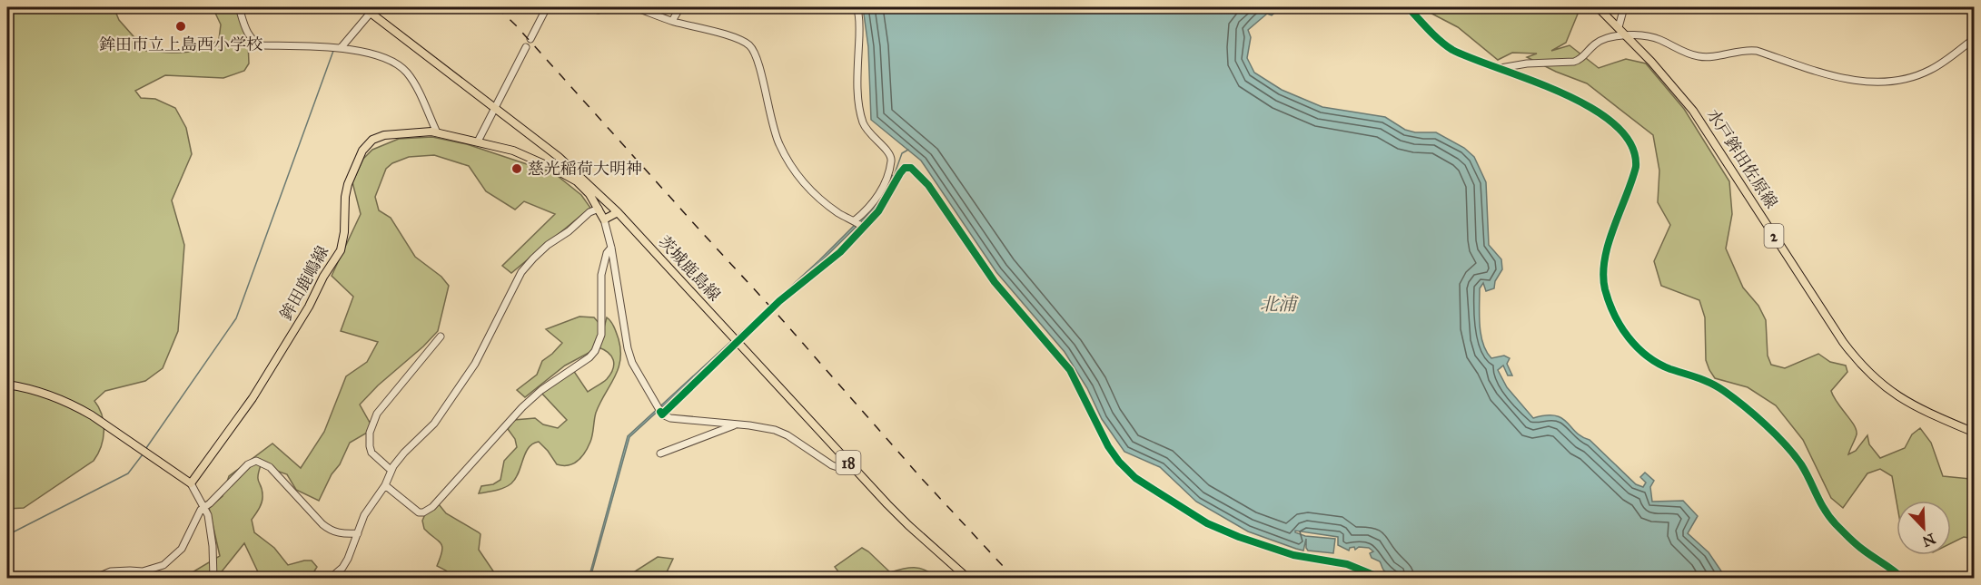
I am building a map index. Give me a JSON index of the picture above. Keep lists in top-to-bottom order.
{
  "streets": {
    "main road": [
      "水戸鉾田佐原線",
      "2",
      "茨城鹿島線",
      "鉾田鹿嶋線",
      "18"
    ]
  },
  "water": ["北浦"],
  "places": ["鉾田市立上島西小学校", "慈光稲荷大明神"],
  "north": "bottom right"
}
